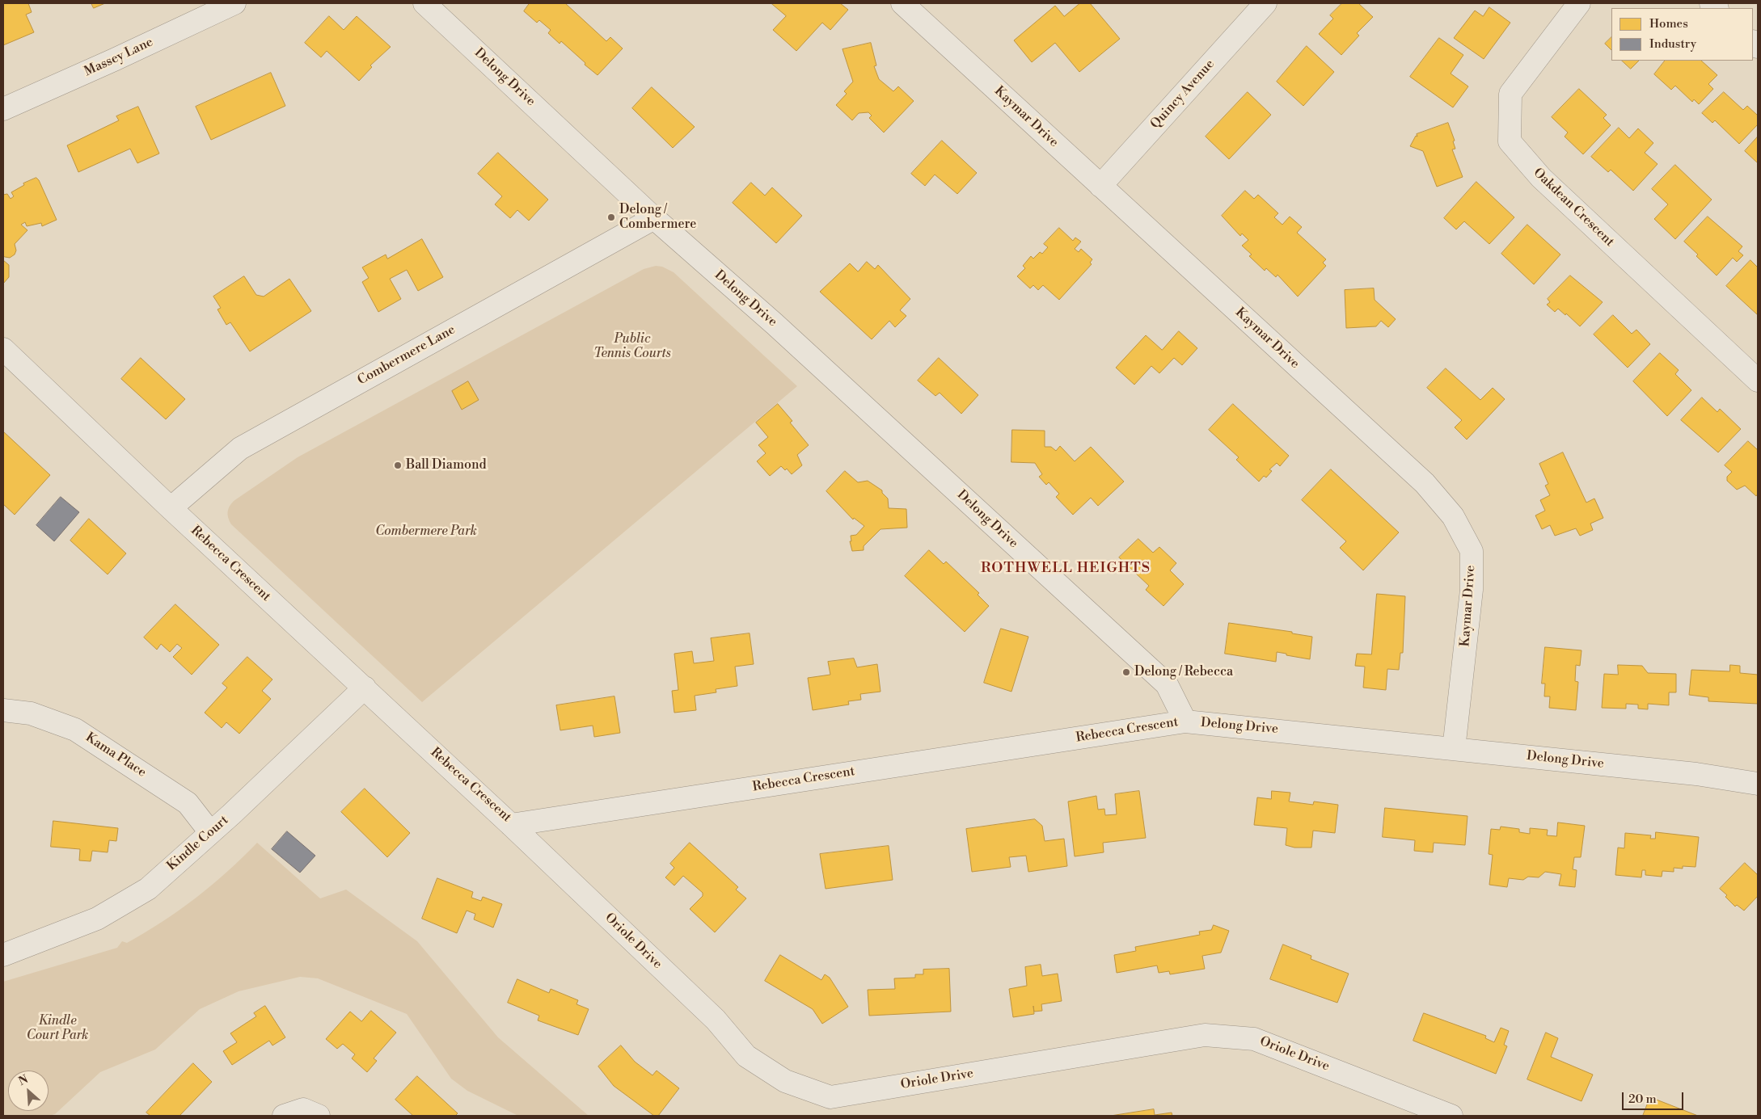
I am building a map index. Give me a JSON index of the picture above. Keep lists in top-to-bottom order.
{
  "streets": {
    "street": [
      "Massey Lane",
      "Delong Drive",
      "Quincy Avenue",
      "Kaymar Drive",
      "Oakdean Crescent",
      "Combermere Lane",
      "Rebecca Crescent",
      "Kama Place",
      "Kindle Court",
      "Oriole Drive"
    ]
  },
  "crossings": [
    ["Delong Drive", "Kaymar Drive"],
    ["Delong Drive", "Combermere Lane"],
    ["Delong Drive", "Rebecca Crescent"],
    ["Quincy Avenue", "Kaymar Drive"],
    ["Combermere Lane", "Rebecca Crescent"],
    ["Rebecca Crescent", "Kindle Court"],
    ["Rebecca Crescent", "Oriole Drive"],
    ["Kama Place", "Kindle Court"]
  ],
  "districts": ["ROTHWELL HEIGHTS"],
  "parks": ["Public Tennis Courts", "Combermere Park", "Kindle Court Park"],
  "places": ["Delong / Combermere", "Ball Diamond", "Delong / Rebecca"],
  "legend": ["Homes", "Industry"],
  "scale_bar": "20 m",
  "north": "top left"
}
